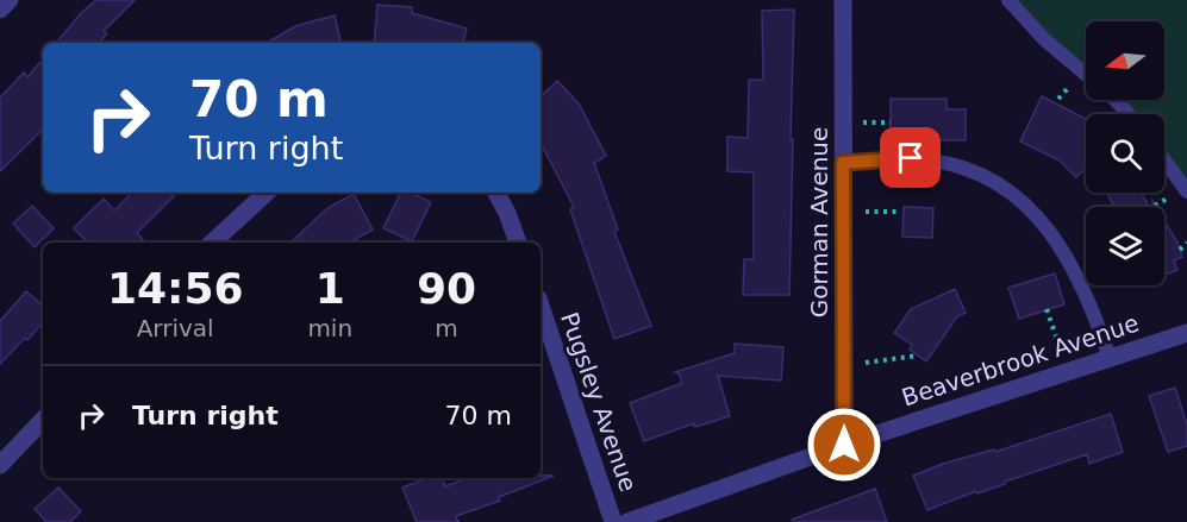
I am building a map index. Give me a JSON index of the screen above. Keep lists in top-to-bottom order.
{
  "streets": {
    "street": ["Gorman Avenue", "Beaverbrook Avenue", "Pugsley Avenue"]
  },
  "crossings": [
    ["Gorman Avenue", "Beaverbrook Avenue"]
  ],
  "north": "left",
  "page": {
    "turn": ["70 m", "Turn right"],
    "eta": [
      "14:56",
      "Arrival",
      "1",
      "min",
      "90",
      "m"
    ],
    "list": [
      {
        "name": "Turn right",
        "value": "70 m"
      }
    ]
  }
}
